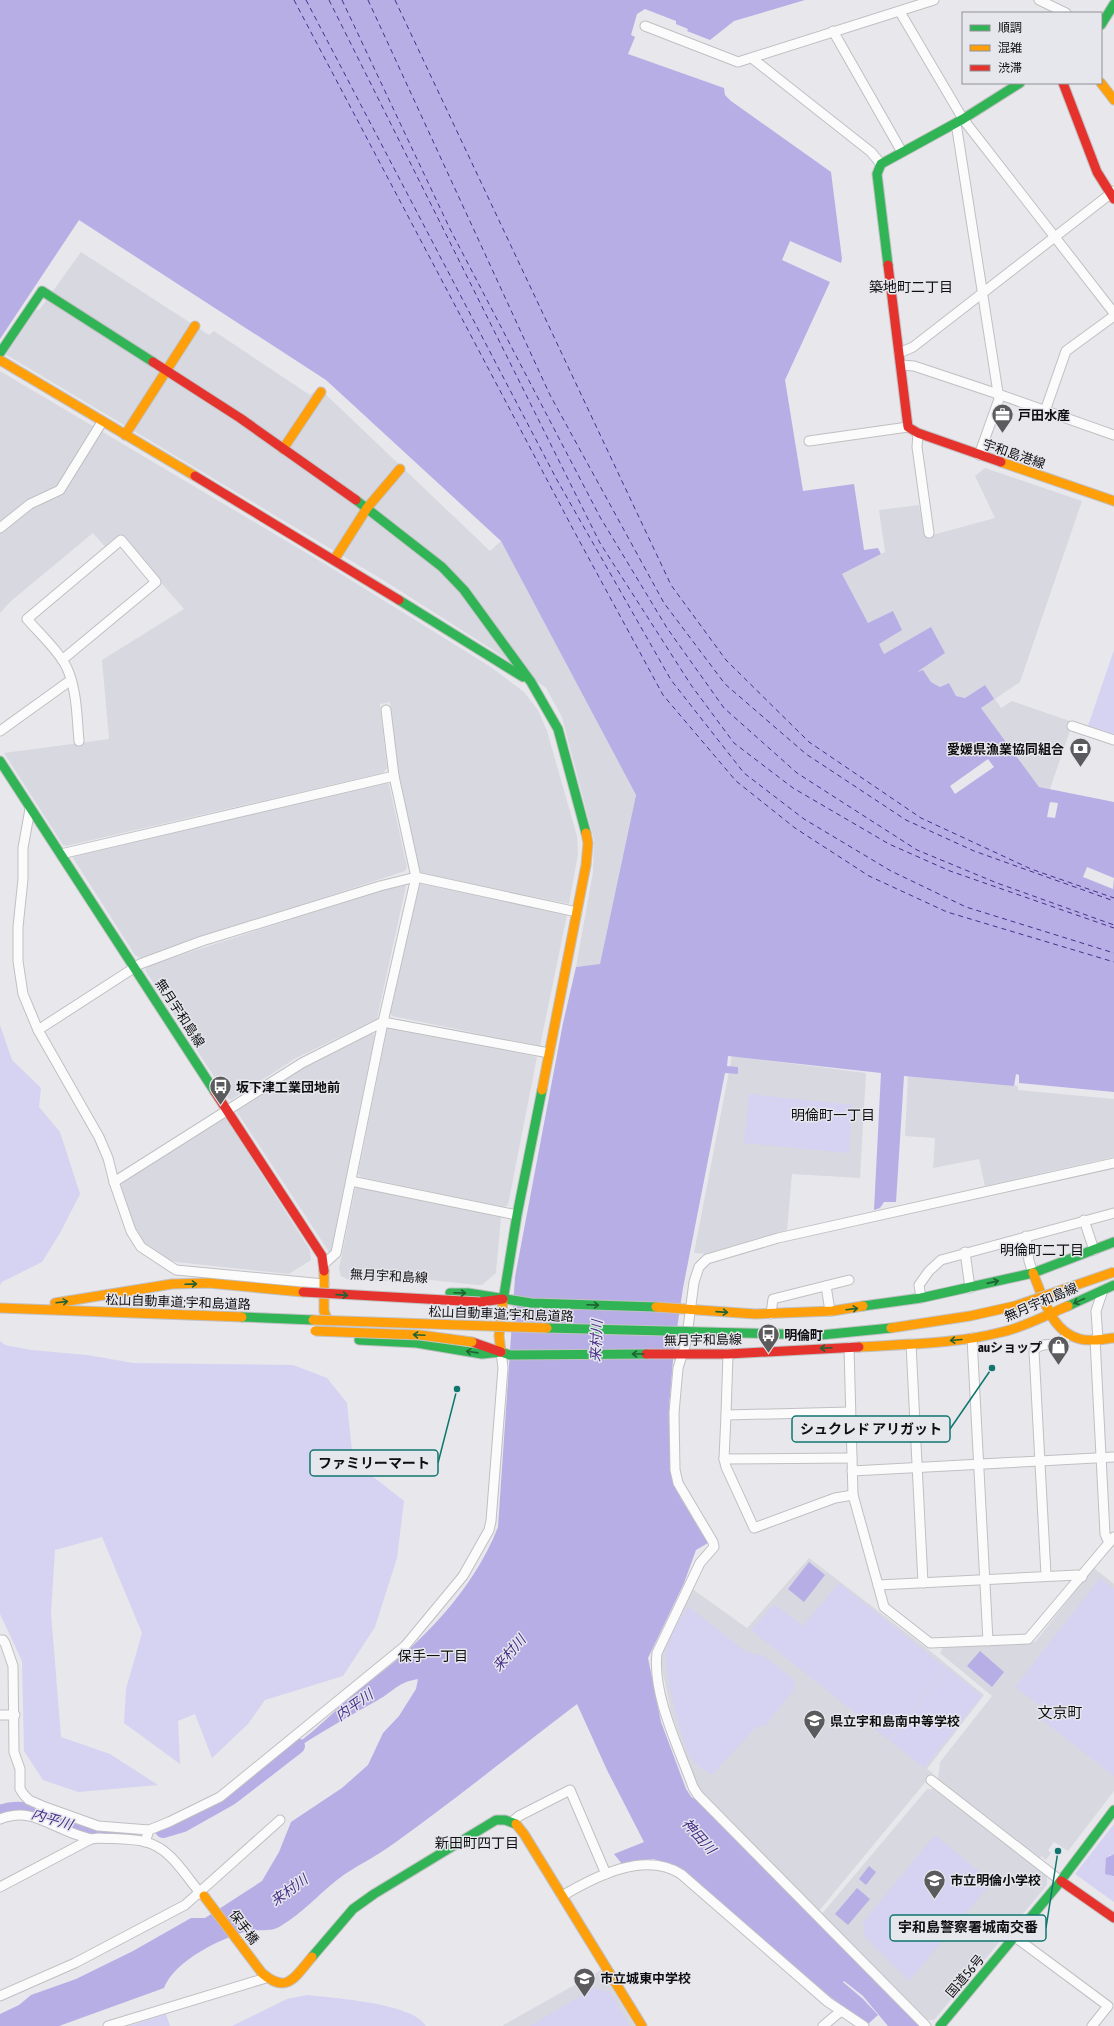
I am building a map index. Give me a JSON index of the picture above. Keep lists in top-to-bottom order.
{
  "streets": {
    "main road": [
      "宇和島港線",
      "無月宇和島線",
      "松山自動車道;宇和島道路",
      "保手橋",
      "国道56号"
    ]
  },
  "districts": [
    "築地町二丁目",
    "明倫町一丁目",
    "明倫町二丁目",
    "保手一丁目",
    "文京町",
    "新田町四丁目"
  ],
  "water": ["来村川", "内平川", "神田川"],
  "places": {
    "office": ["戸田水産"],
    "bank": ["愛媛県漁業協同組合"],
    "bus stop": ["坂下津工業団地前", "明倫町"],
    "shop": ["auショップ"],
    "other": ["シュクレド アリガット", "ファミリーマート", "宇和島警察署城南交番"],
    "school or university": ["県立宇和島南中等学校", "市立明倫小学校", "市立城東中学校"]
  },
  "legend": ["順調", "混雑", "渋滞"]
}
